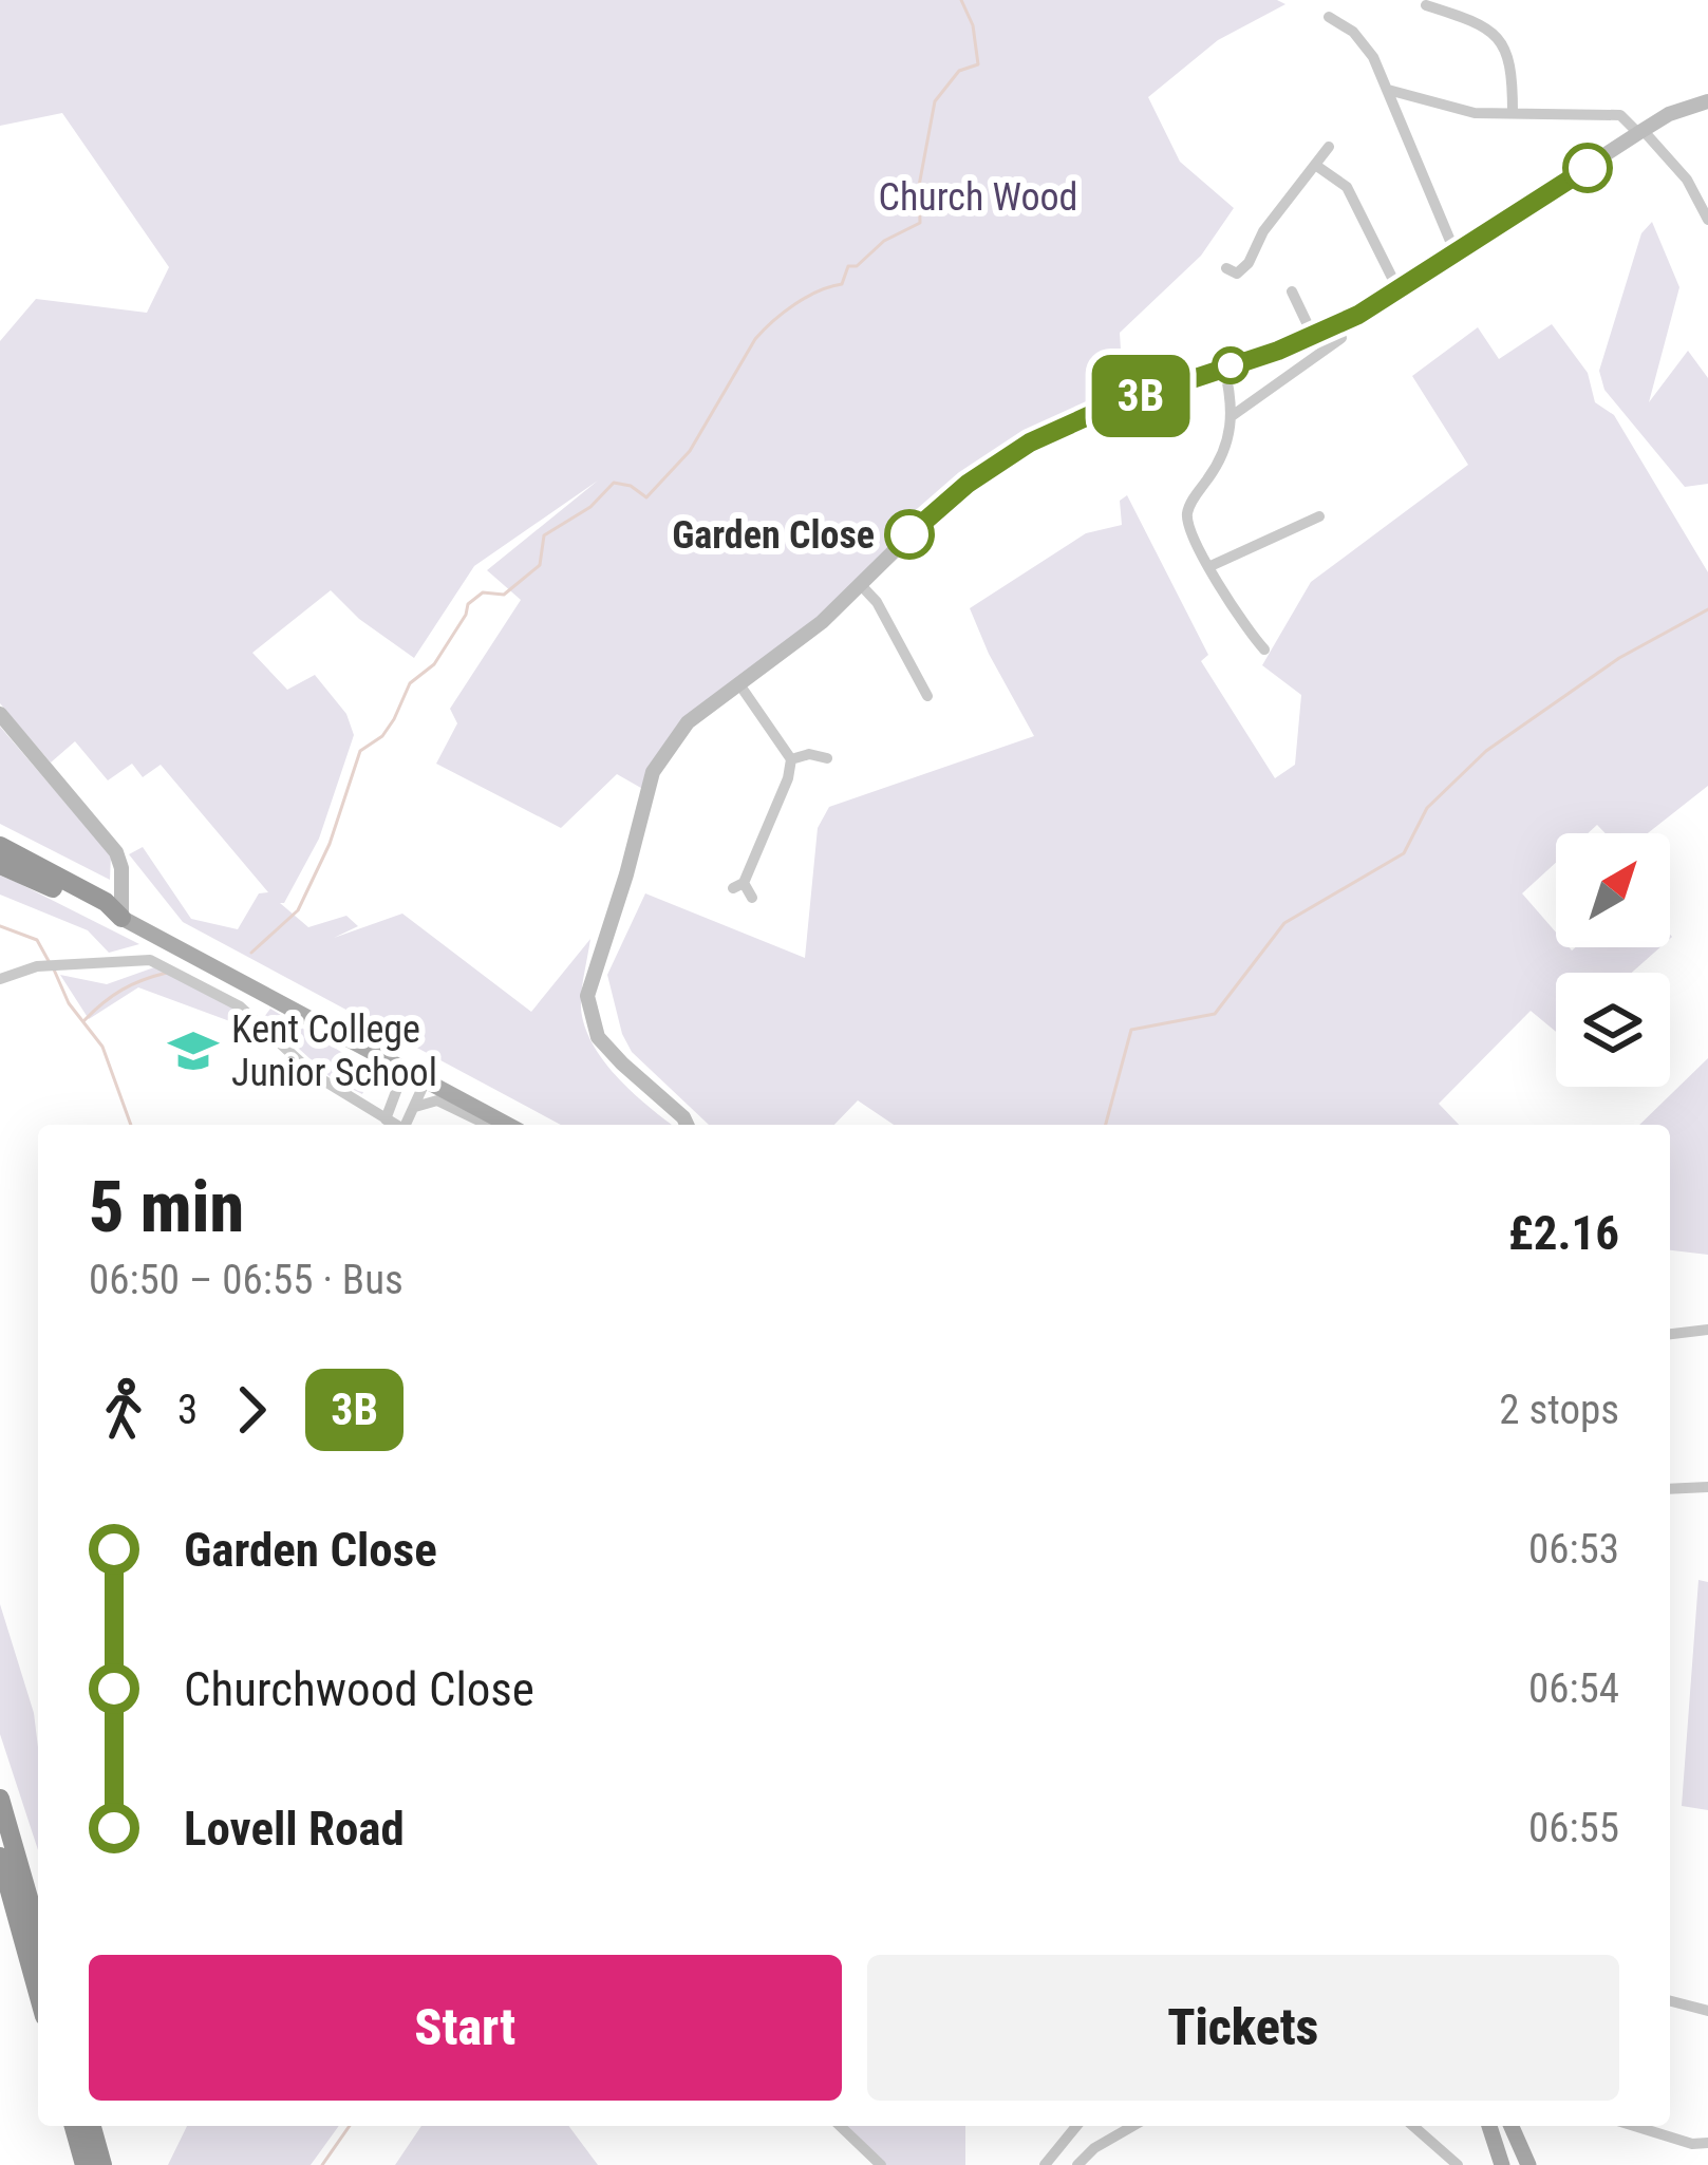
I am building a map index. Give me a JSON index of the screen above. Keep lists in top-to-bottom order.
{
  "parks": ["Church Wood"],
  "places": {
    "other": ["Garden Close"],
    "school or university": ["Kent College Junior School"]
  },
  "lines": ["bus line 3B"],
  "north": "top right",
  "page": {
    "on_map": "3B",
    "heading": ["5 min", "06:50 – 06:55 · Bus", "£2.16"],
    "legs": ["3", "3B", "2 stops"],
    "list": [
      {
        "name": "Garden Close",
        "value": "06:53"
      },
      {
        "name": "Churchwood Close",
        "value": "06:54"
      },
      {
        "name": "Lovell Road",
        "value": "06:55"
      }
    ],
    "buttons": ["Start", "Tickets"]
  }
}
